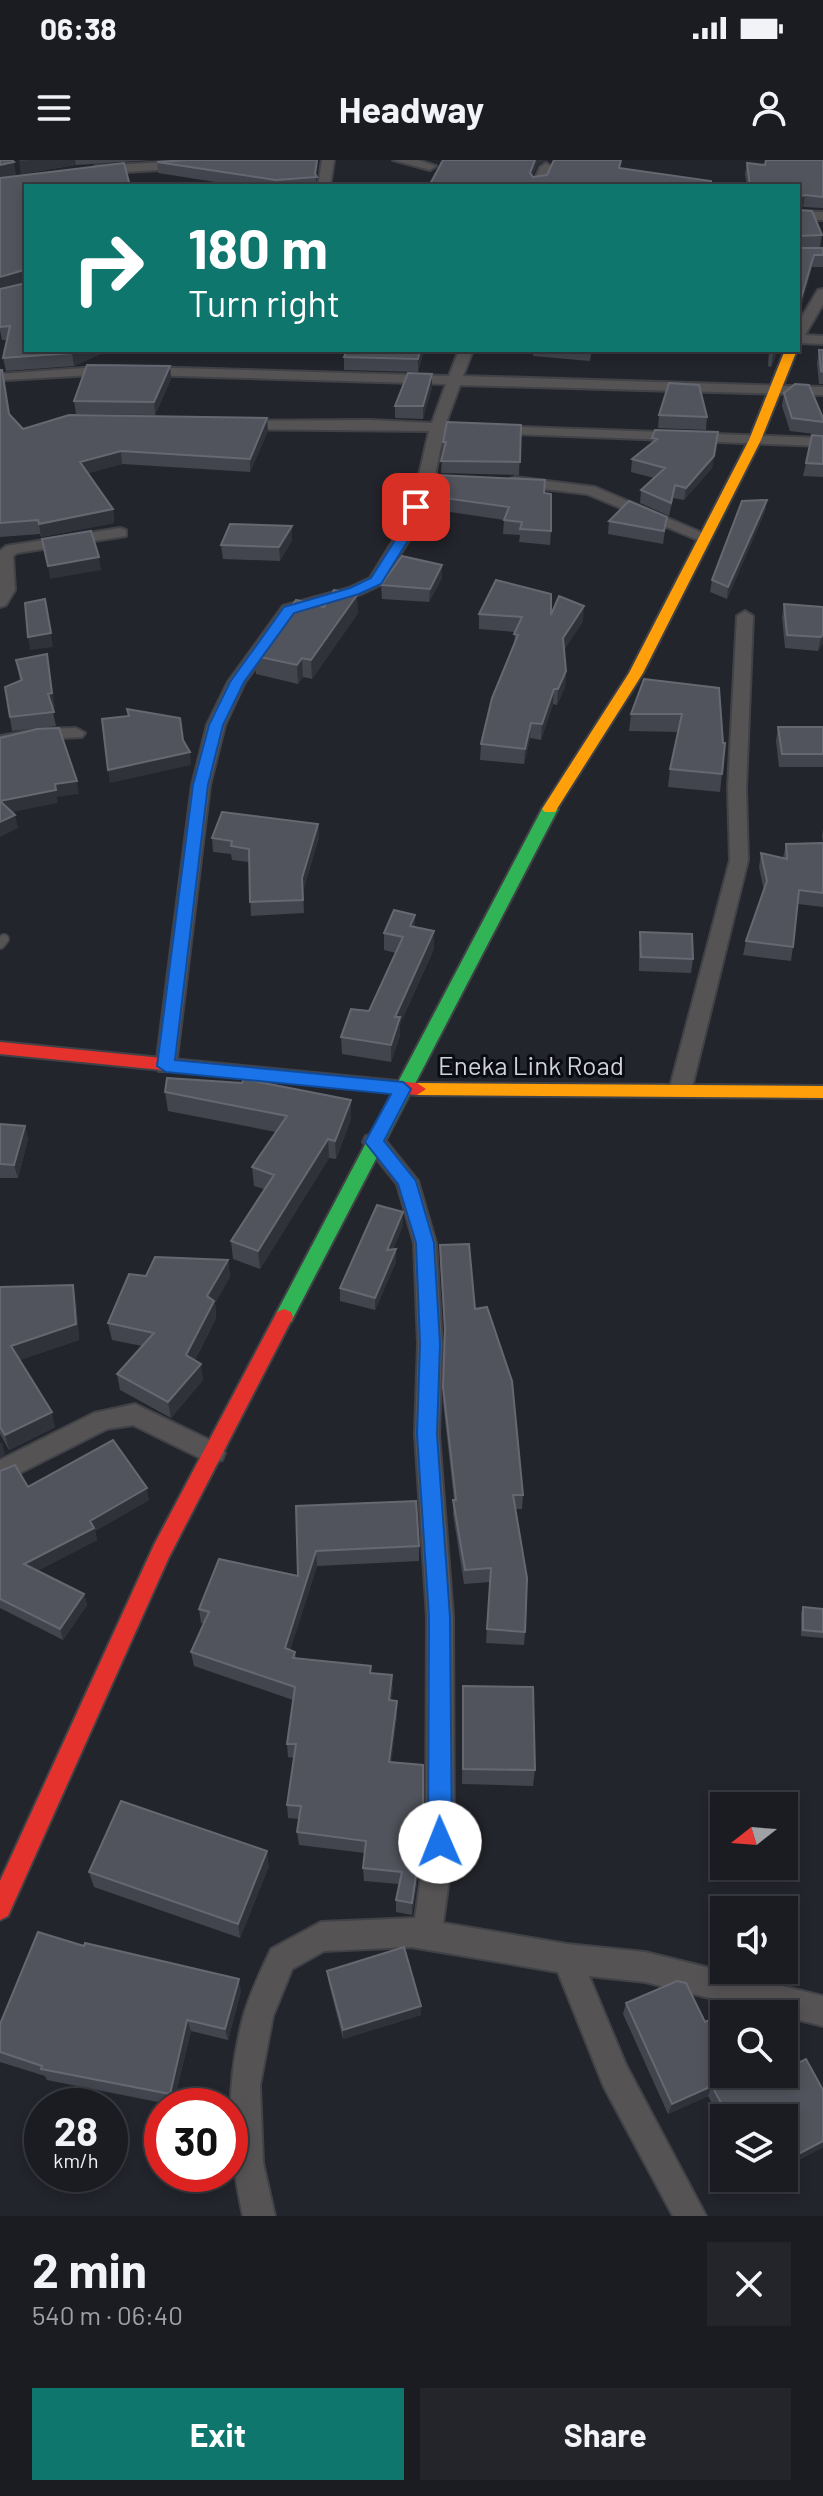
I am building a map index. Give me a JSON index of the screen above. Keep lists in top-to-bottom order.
{
  "streets": {
    "street": ["Eneka Link Road"]
  },
  "north": "left",
  "page": {
    "status": "06:38",
    "header": "Headway",
    "turn": ["180 m", "Turn right"],
    "speed": "28 km/h",
    "limit": "30",
    "heading": ["2 min", "540 m · 06:40"],
    "buttons": ["Exit", "Share"]
  }
}
